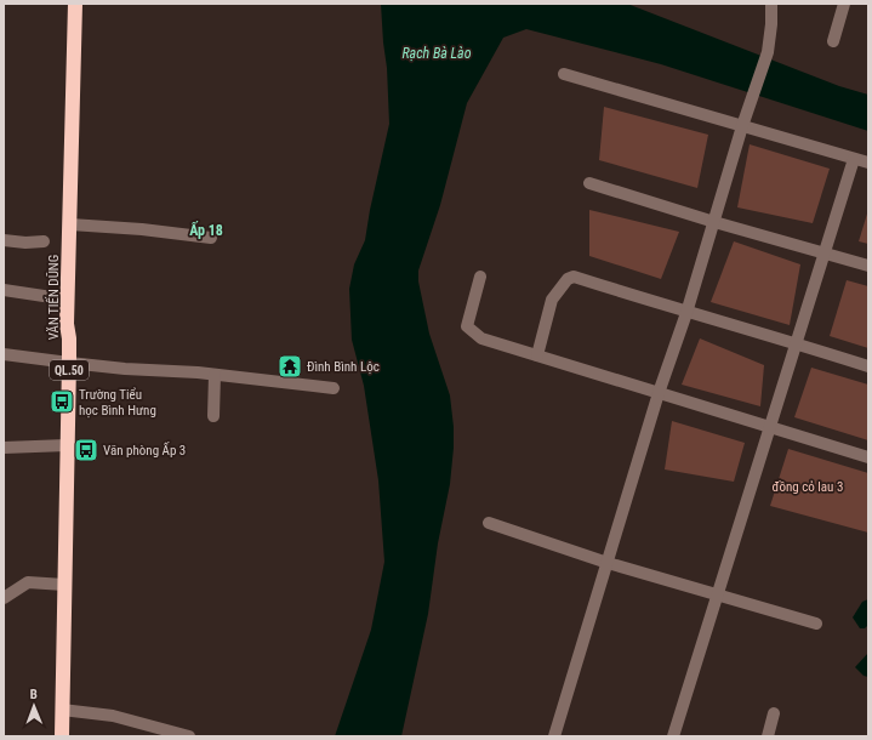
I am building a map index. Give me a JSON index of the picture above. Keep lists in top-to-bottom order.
{
  "streets": {
    "highway": ["VĂN TIẾN DŨNG", "QL.50"]
  },
  "districts": ["Ấp 18"],
  "water": ["Rạch Bà Lào"],
  "parks": ["đồng cỏ lau 3"],
  "places": {
    "temple": ["Đình Bình Lộc"],
    "bus stop": ["Trường Tiểu học Bình Hưng", "Văn phòng Ấp 3"]
  },
  "north": "top"
}
